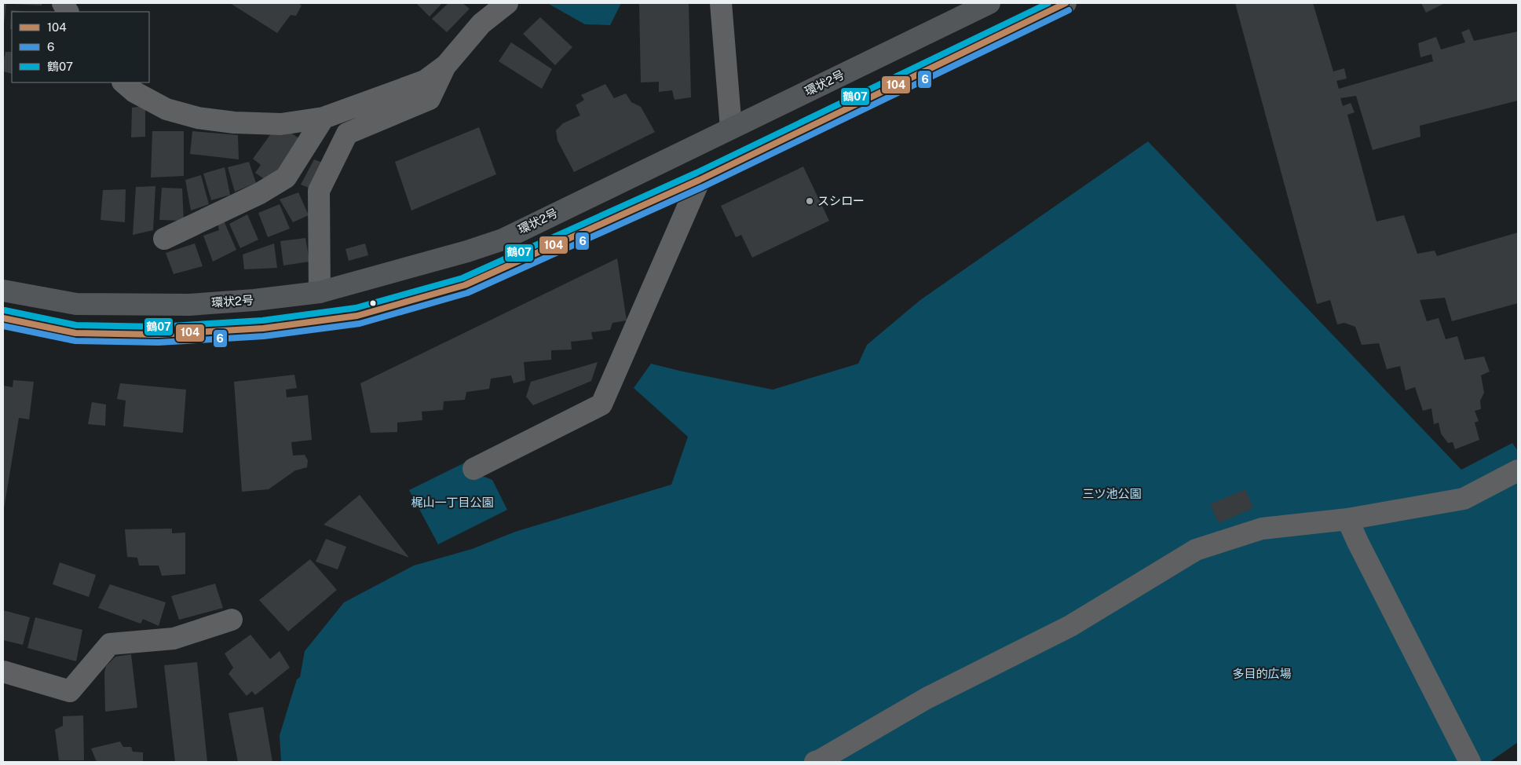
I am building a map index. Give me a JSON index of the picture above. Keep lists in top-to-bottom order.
{
  "streets": {
    "main road": ["環状2号"]
  },
  "parks": ["三ツ池公園", "梶山一丁目公園", "多目的広場"],
  "places": ["スシロー"],
  "lines": ["transit line 104", "transit line 鶴07", "transit line 6"],
  "legend": ["104", "6", "鶴07"]
}
